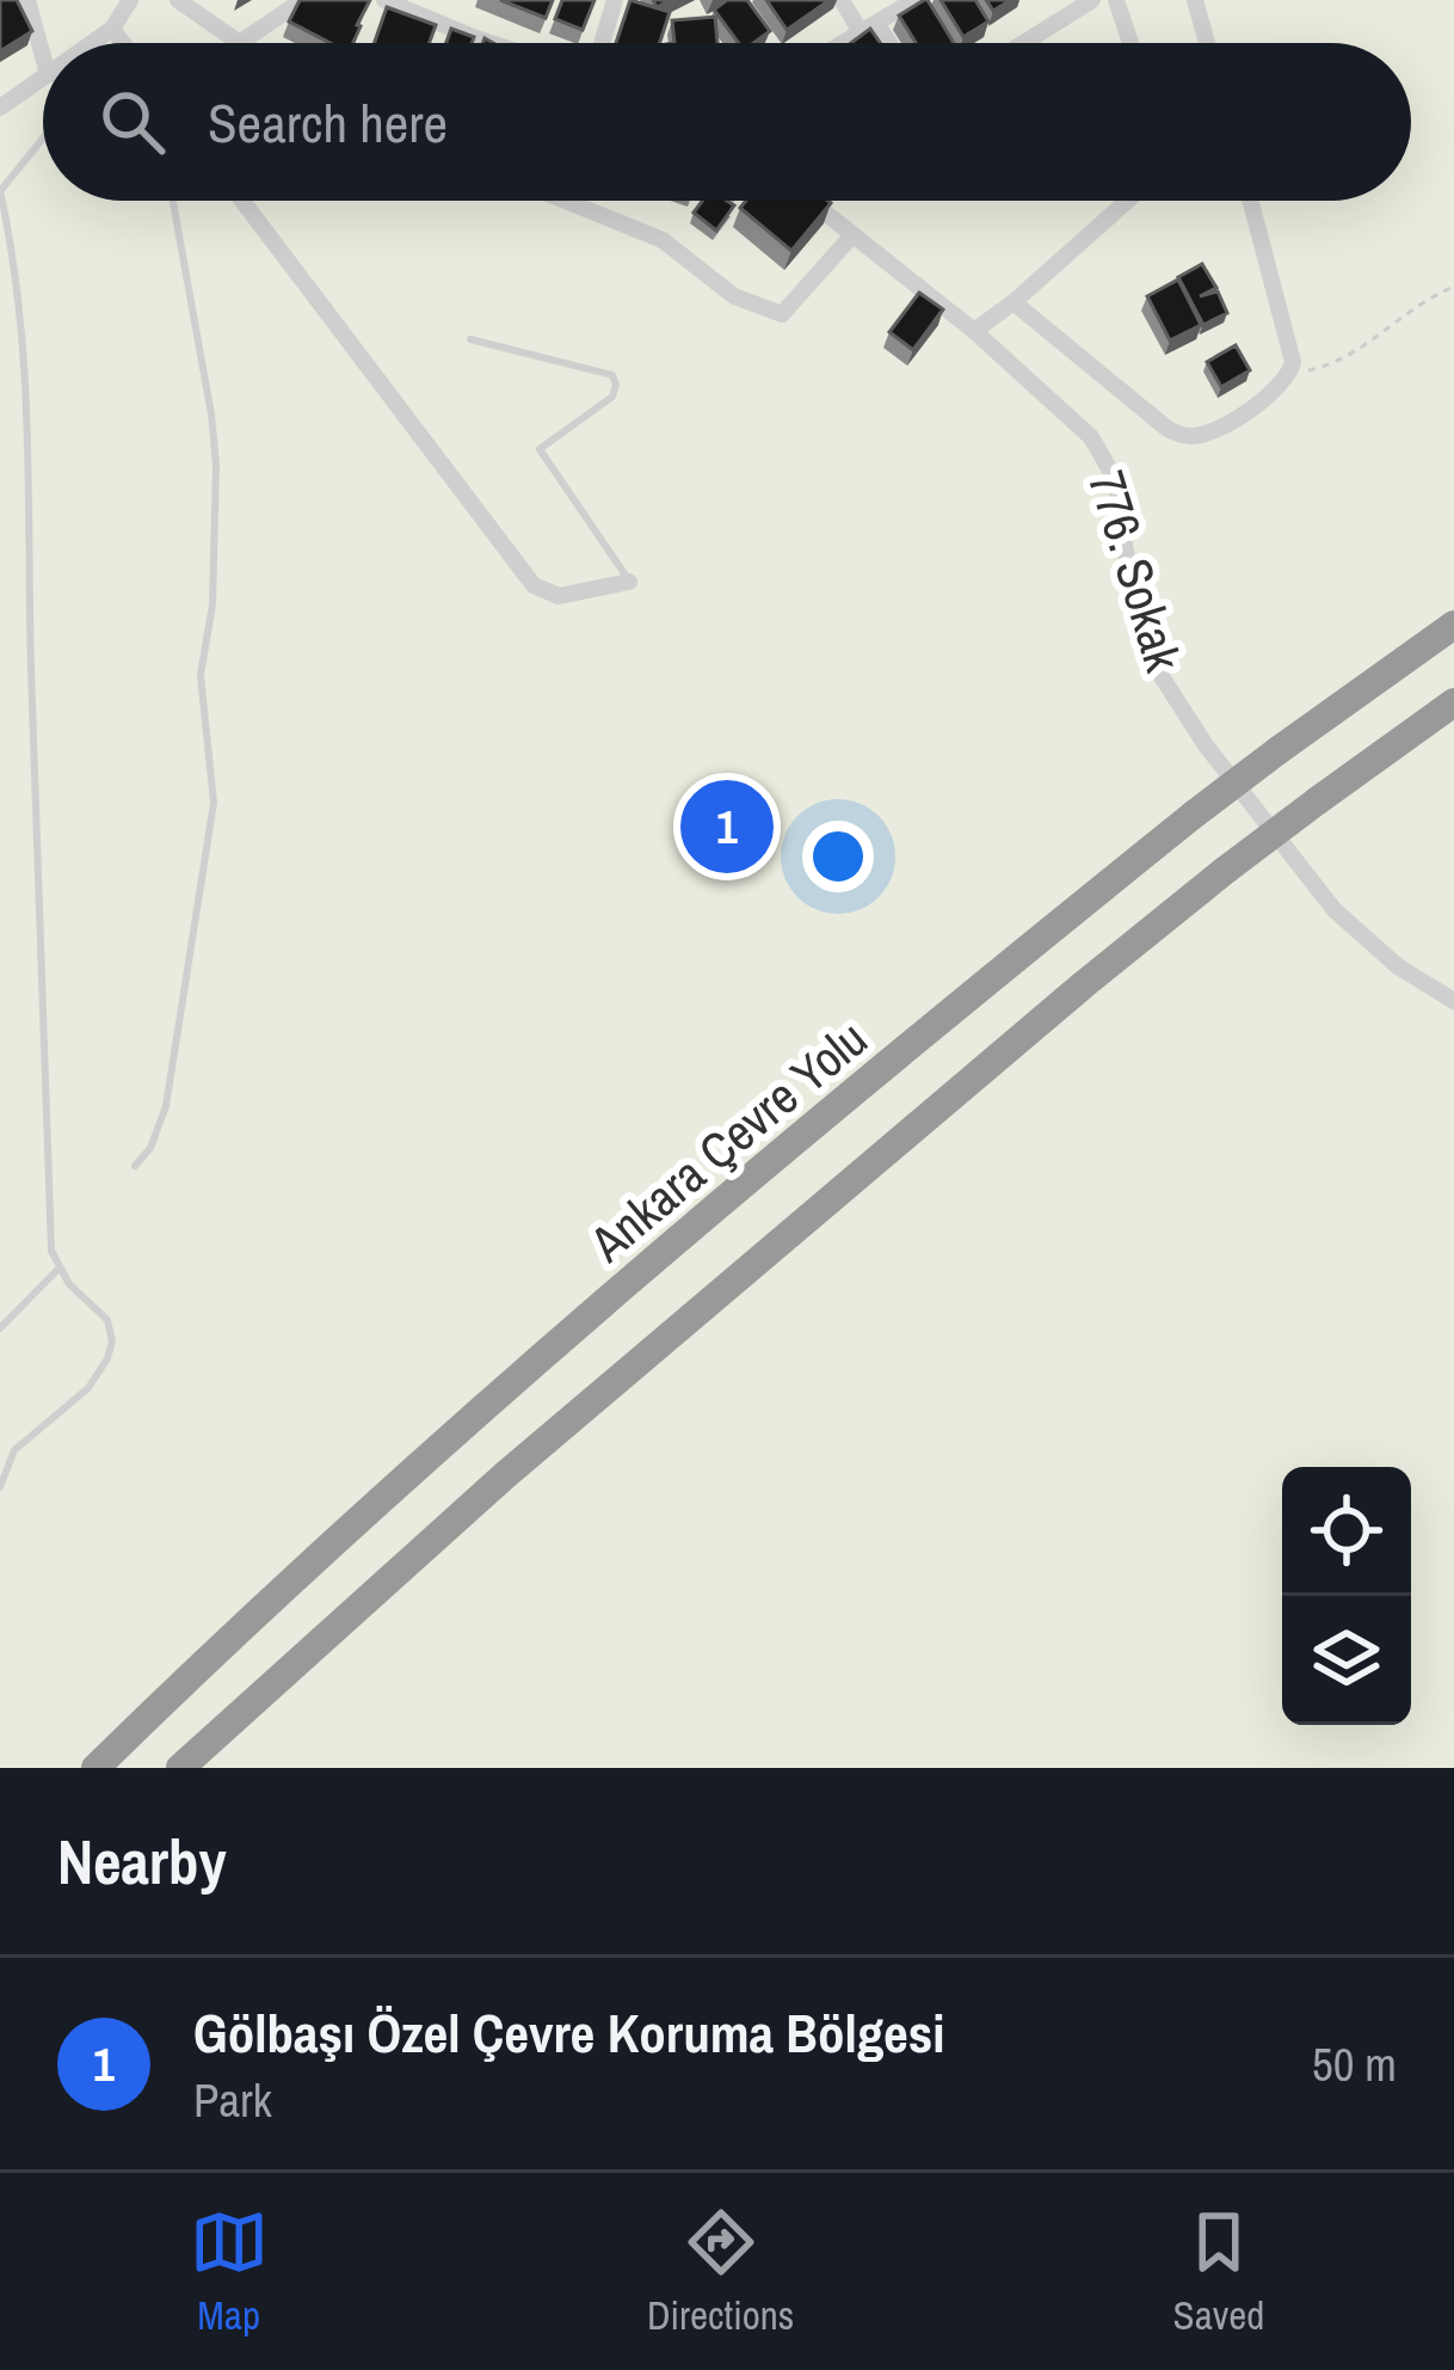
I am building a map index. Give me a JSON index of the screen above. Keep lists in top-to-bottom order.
{
  "streets": {
    "highway": ["Ankara Çevre Yolu"],
    "street": ["776. Sokak"]
  },
  "page": {
    "search": "Search here",
    "pins": "1",
    "heading": "Nearby",
    "list": [
      {
        "mark": "1",
        "name": "Gölbaşı Özel Çevre Koruma Bölgesi",
        "note": "Park",
        "value": "50 m"
      }
    ],
    "nav": ["Map", "Directions", "Saved"]
  }
}
